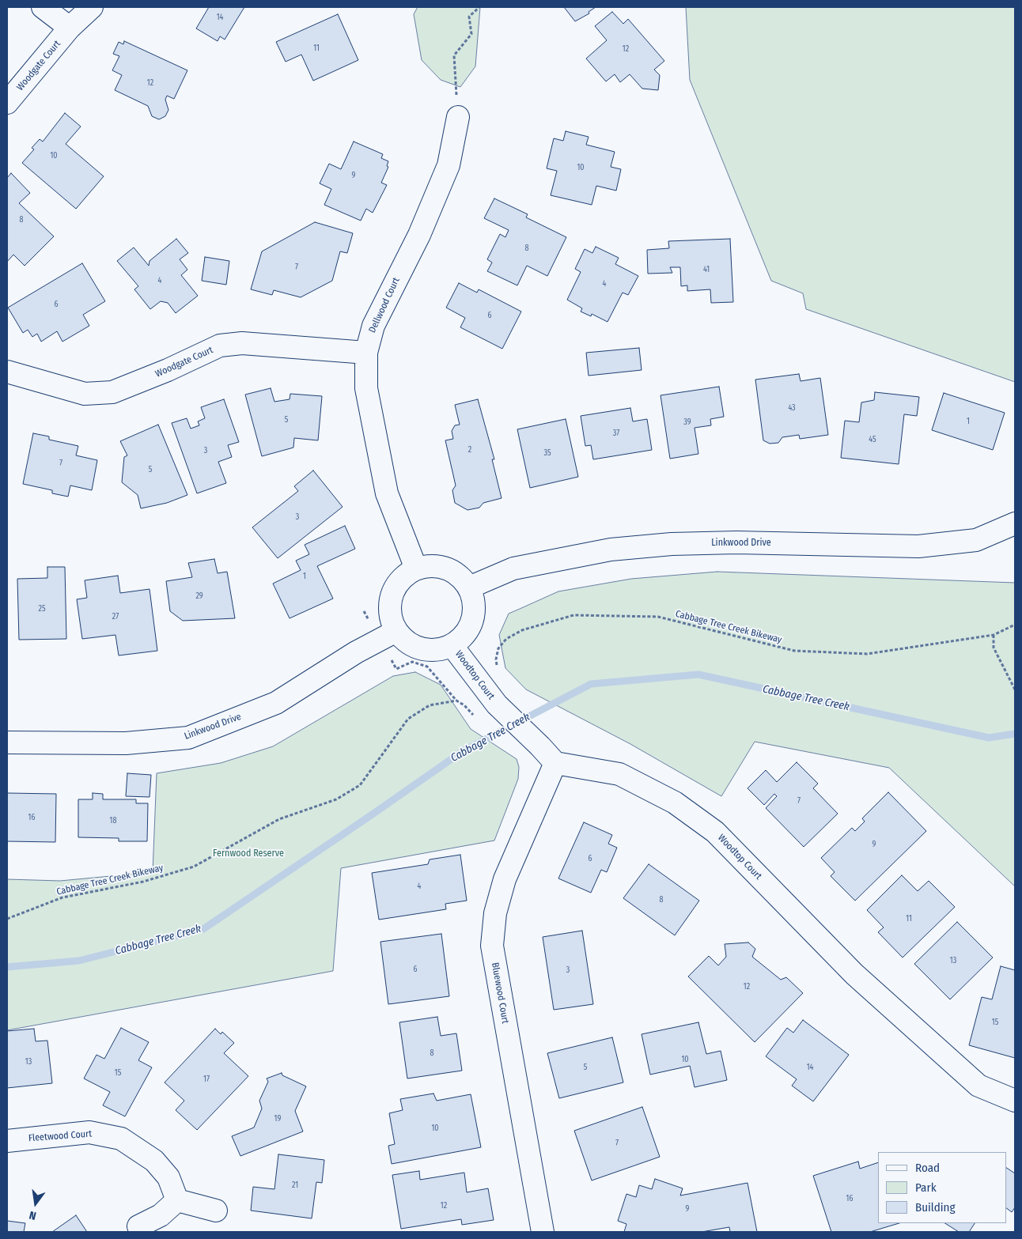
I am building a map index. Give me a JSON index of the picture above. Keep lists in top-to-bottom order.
{
  "streets": {
    "street": [
      "Woodgate Court",
      "Dellwood Court",
      "Linkwood Drive",
      "Woodtop Court",
      "Bluewood Court",
      "Fleetwood Court"
    ],
    "path": ["Cabbage Tree Creek Bikeway"]
  },
  "crossings": [
    ["Woodgate Court", "Dellwood Court"],
    ["Dellwood Court", "Linkwood Drive"],
    ["Dellwood Court", "Woodtop Court"],
    ["Linkwood Drive", "Woodtop Court"],
    ["Woodtop Court", "Bluewood Court"]
  ],
  "water": ["Cabbage Tree Creek"],
  "parks": ["Fernwood Reserve"],
  "house_numbers": [
    "14",
    "11",
    "12",
    "12",
    "10",
    "10",
    "9",
    "8",
    "8",
    "7",
    "41",
    "4",
    "4",
    "6",
    "6",
    "43",
    "5",
    "1",
    "39",
    "37",
    "45",
    "2",
    "3",
    "35",
    "7",
    "5",
    "3",
    "1",
    "29",
    "25",
    "27",
    "7",
    "16",
    "18",
    "9",
    "6",
    "4",
    "8",
    "11",
    "13",
    "6",
    "3",
    "12",
    "15",
    "8",
    "10",
    "13",
    "5",
    "14",
    "15",
    "17",
    "19",
    "10",
    "7",
    "21",
    "16",
    "12",
    "9"
  ],
  "legend": ["Road", "Park", "Building"],
  "north": "bottom"
}
